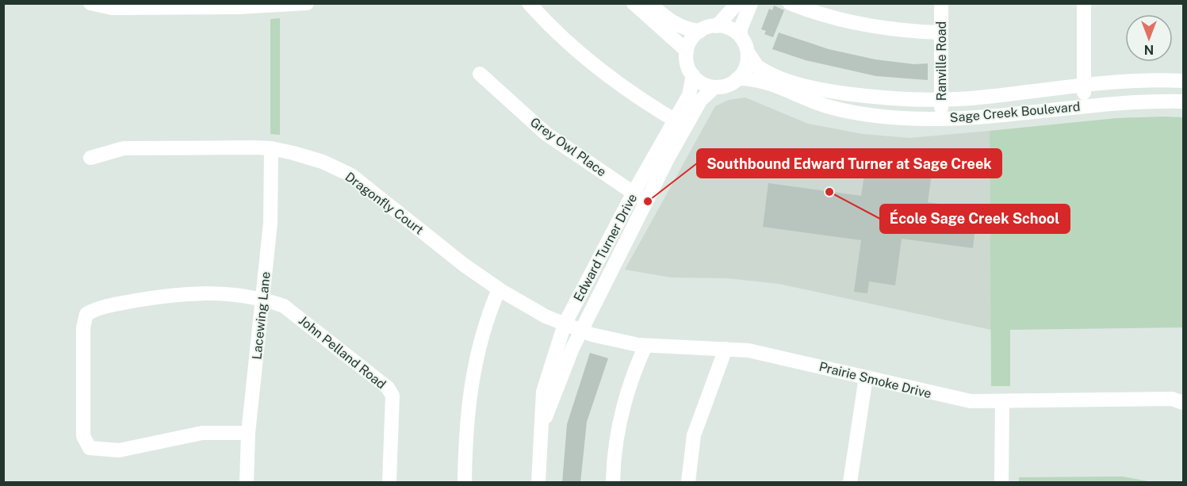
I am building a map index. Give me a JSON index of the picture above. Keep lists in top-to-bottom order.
{
  "streets": {
    "street": [
      "Ranville Road",
      "Sage Creek Boulevard",
      "Grey Owl Place",
      "Dragonfly Court",
      "Edward Turner Drive",
      "Lacewing Lane",
      "John Pelland Road",
      "Prairie Smoke Drive"
    ]
  },
  "crossings": [
    ["Ranville Road", "Sage Creek Boulevard"],
    ["Sage Creek Boulevard", "Edward Turner Drive"],
    ["Grey Owl Place", "Edward Turner Drive"],
    ["Dragonfly Court", "Edward Turner Drive"],
    ["Dragonfly Court", "Lacewing Lane"],
    ["Dragonfly Court", "Prairie Smoke Drive"],
    ["Edward Turner Drive", "Prairie Smoke Drive"],
    ["Lacewing Lane", "John Pelland Road"]
  ],
  "places": ["École Sage Creek School", "Southbound Edward Turner at Sage Creek"],
  "north": "bottom"
}
